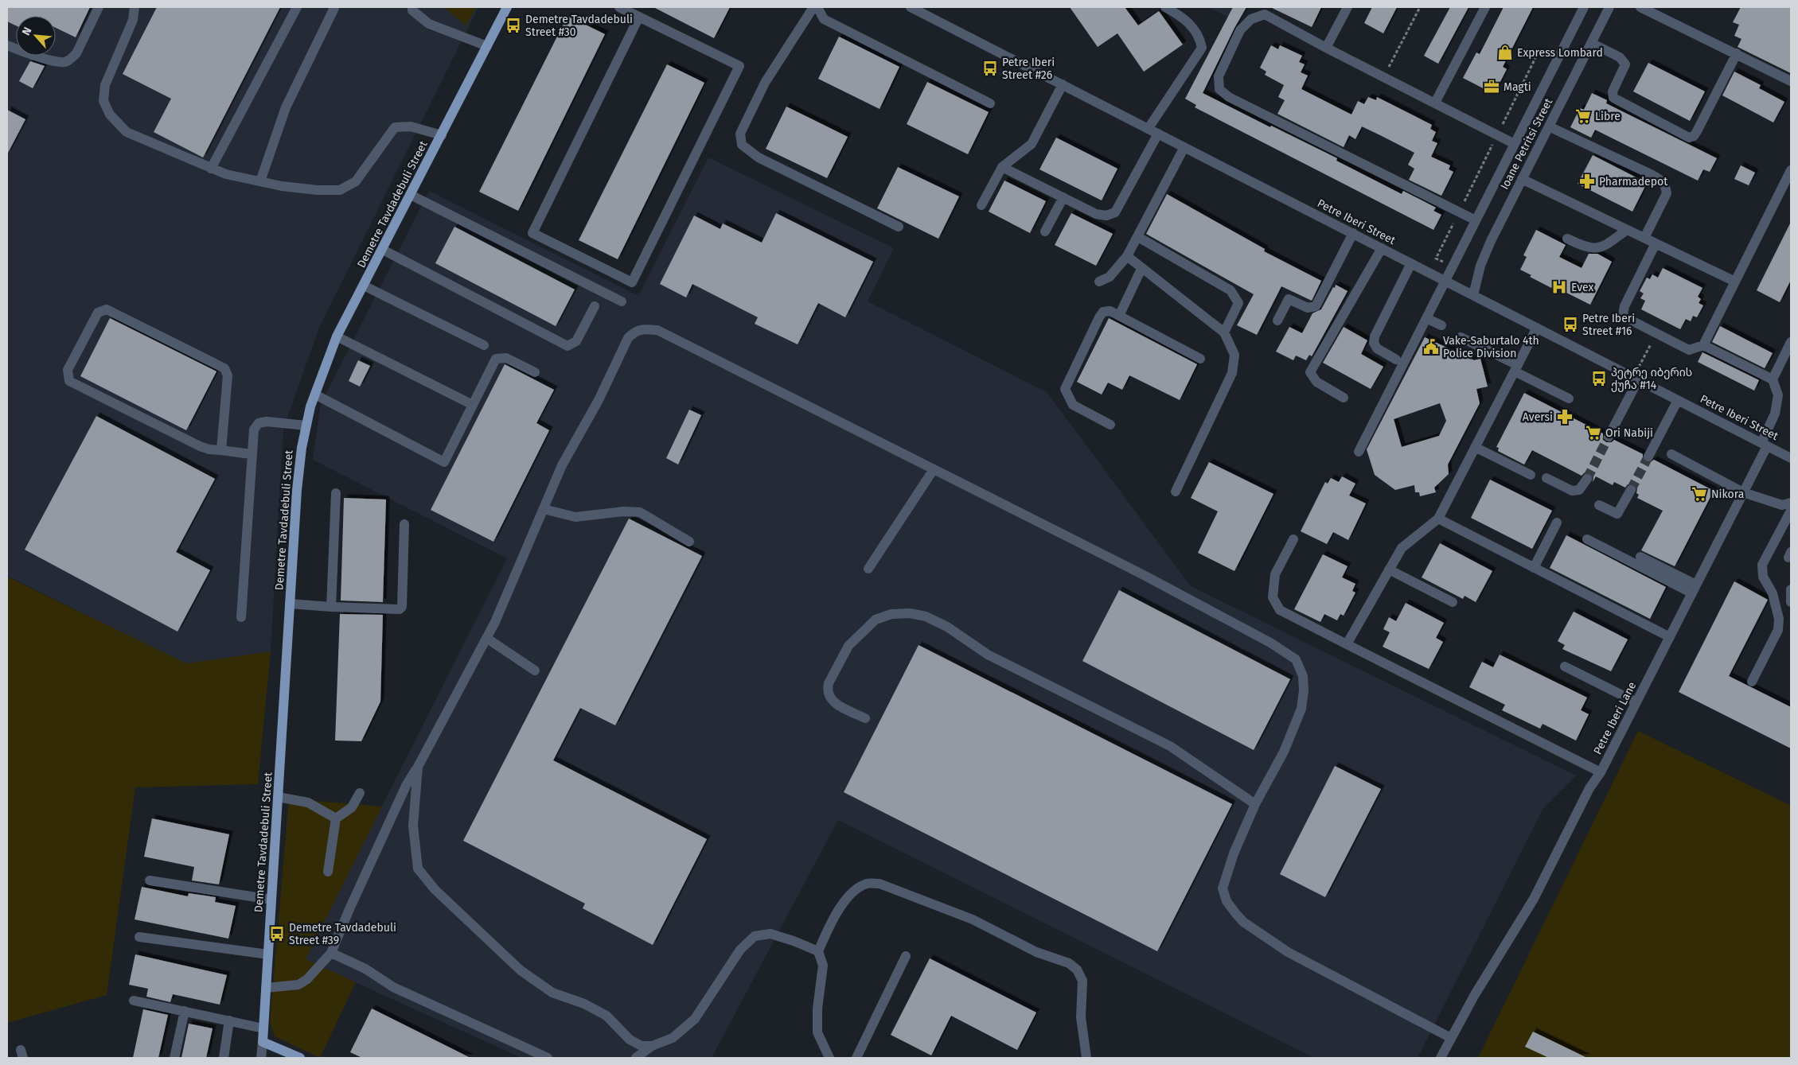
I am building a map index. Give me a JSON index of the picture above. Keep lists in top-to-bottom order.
{
  "streets": {
    "main road": ["Demetre Tavdadebuli Street"],
    "street": ["Ioane Petritsi Street", "Petre Iberi Street", "Petre Iberi Lane"]
  },
  "crossings": [
    ["Ioane Petritsi Street", "Petre Iberi Street"],
    ["Petre Iberi Street", "Petre Iberi Lane"]
  ],
  "places": {
    "bus stop": [
      "Demetre Tavdadebuli Street #30",
      "Petre Iberi Street #26",
      "Petre Iberi Street #16",
      "პეტრე იბერის ქუჩა #14",
      "Demetre Tavdadebuli Street #39"
    ],
    "shop": ["Express Lombard"],
    "office": ["Magti"],
    "supermarket": ["Libre", "Ori Nabiji", "Nikora"],
    "pharmacy": ["Pharmadepot", "Aversi"],
    "hospital": ["Evex"],
    "public building": ["Vake-Saburtalo 4th Police Division"]
  },
  "north": "top left"
}
